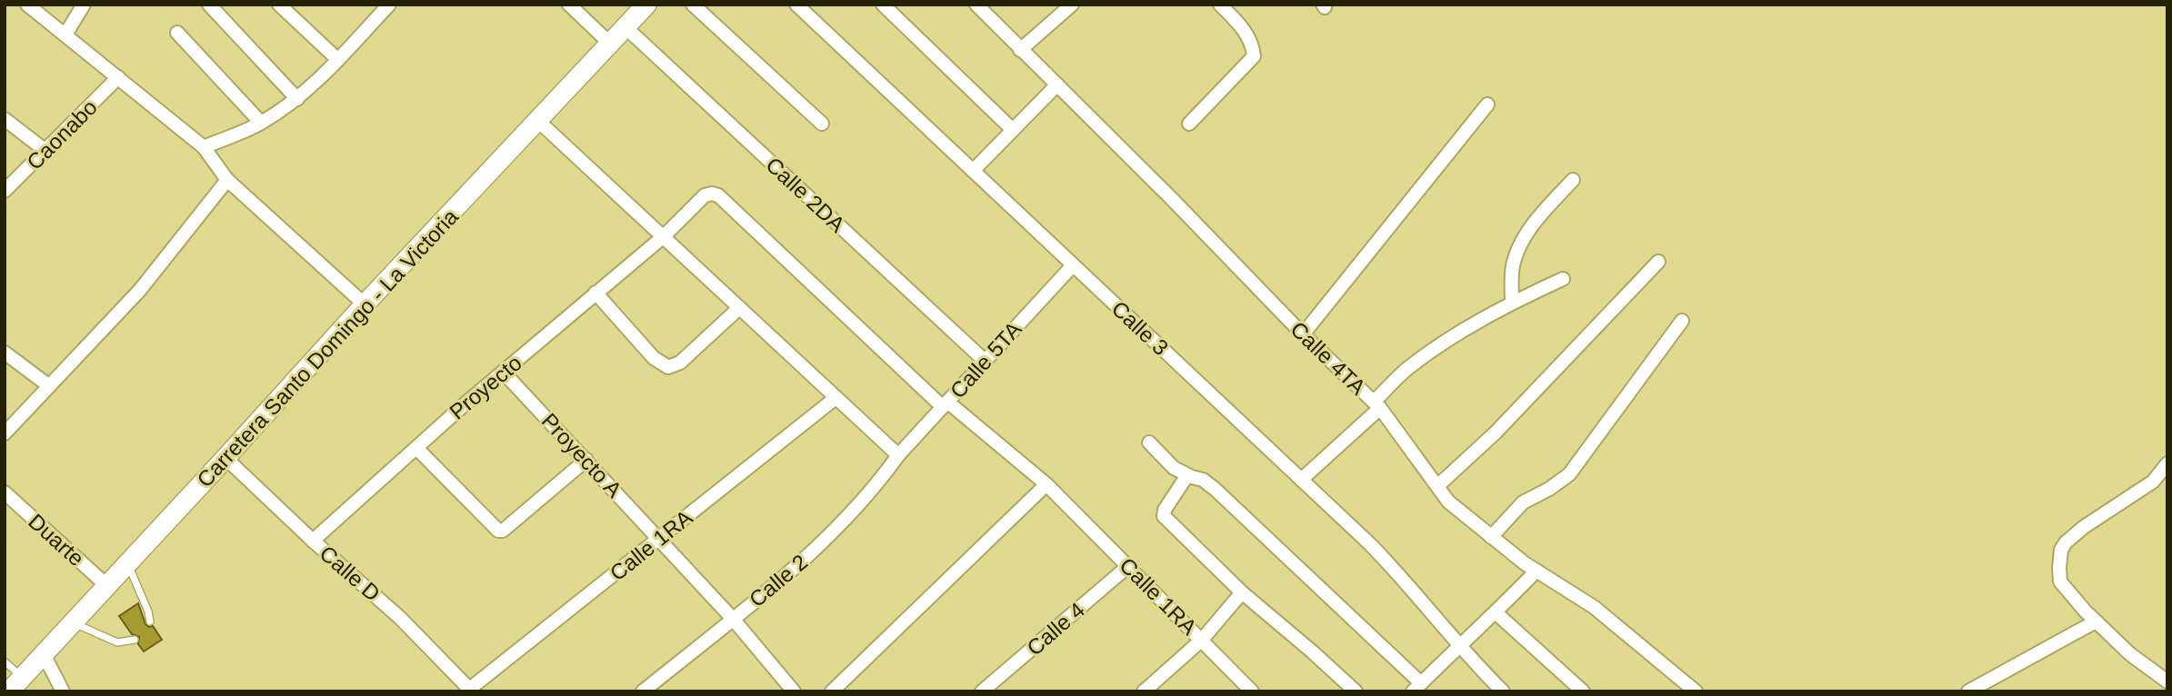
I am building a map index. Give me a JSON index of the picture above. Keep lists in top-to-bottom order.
{
  "streets": {
    "main road": ["Carretera Santo Domingo - La Victoria"],
    "street": [
      "Caonabo",
      "Calle 2DA",
      "Calle 3",
      "Calle 4TA",
      "Calle 5TA",
      "Proyecto",
      "Proyecto A",
      "Duarte",
      "Calle 1RA",
      "Calle D",
      "Calle 2",
      "Calle 4"
    ]
  },
  "crossings": [
    ["Calle 2DA", "Carretera Santo Domingo - La Victoria"],
    ["Calle 2DA", "Calle 5TA"],
    ["Calle 3", "Calle 5TA"],
    ["Carretera Santo Domingo - La Victoria", "Duarte"],
    ["Carretera Santo Domingo - La Victoria", "Calle D"],
    ["Calle 5TA", "Proyecto"],
    ["Calle 5TA", "Calle 1RA"],
    ["Calle 5TA", "Calle 2"],
    ["Proyecto", "Proyecto A"],
    ["Proyecto", "Calle 1RA"],
    ["Proyecto", "Calle D"],
    ["Proyecto A", "Calle 1RA"],
    ["Proyecto A", "Calle 2"],
    ["Calle 1RA", "Calle D"],
    ["Calle 1RA", "Calle 4"]
  ]
}
